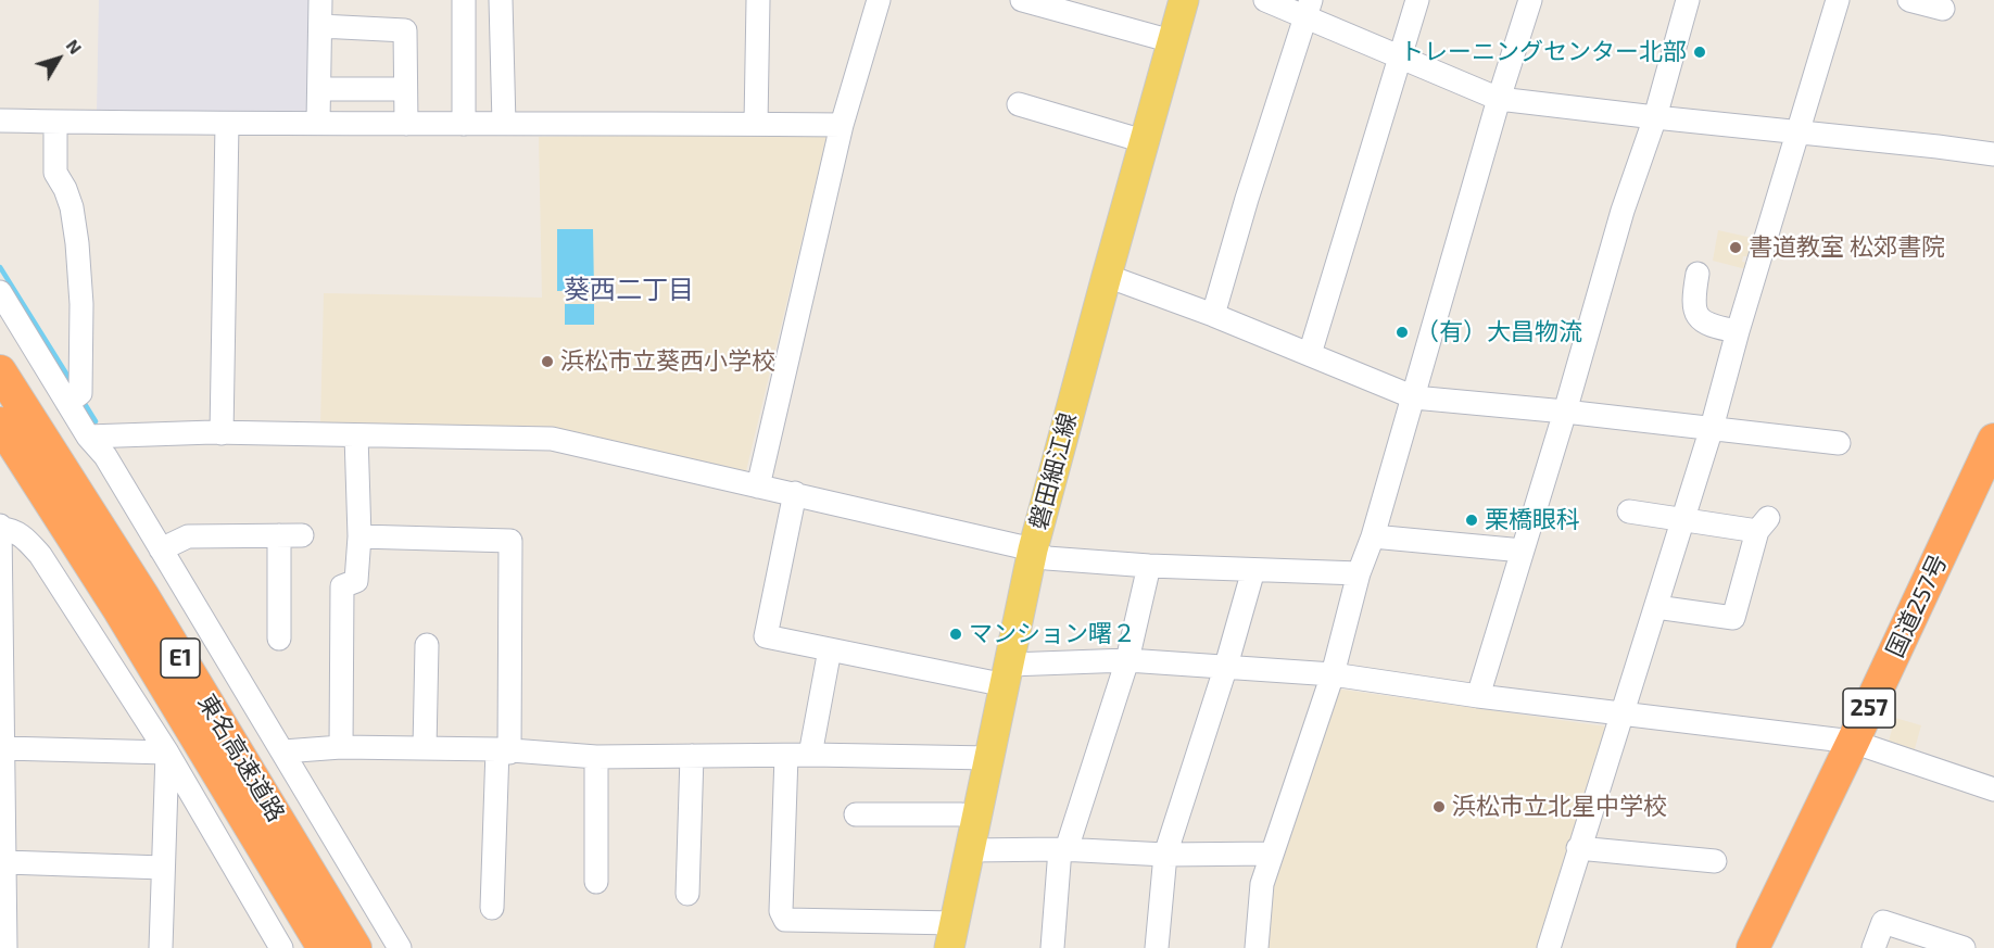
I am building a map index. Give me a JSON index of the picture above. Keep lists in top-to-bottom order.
{
  "streets": {
    "highway": [
      "国道257号",
      "E1",
      "257",
      "東名高速道路"
    ],
    "main road": ["磐田細江線"]
  },
  "districts": ["葵西二丁目"],
  "places": [
    "トレーニングセンター北部",
    "書道教室 松郊書院",
    "（有）大昌物流",
    "浜松市立葵西小学校",
    "栗橋眼科",
    "マンション曙２",
    "浜松市立北星中学校"
  ],
  "north": "top right"
}
